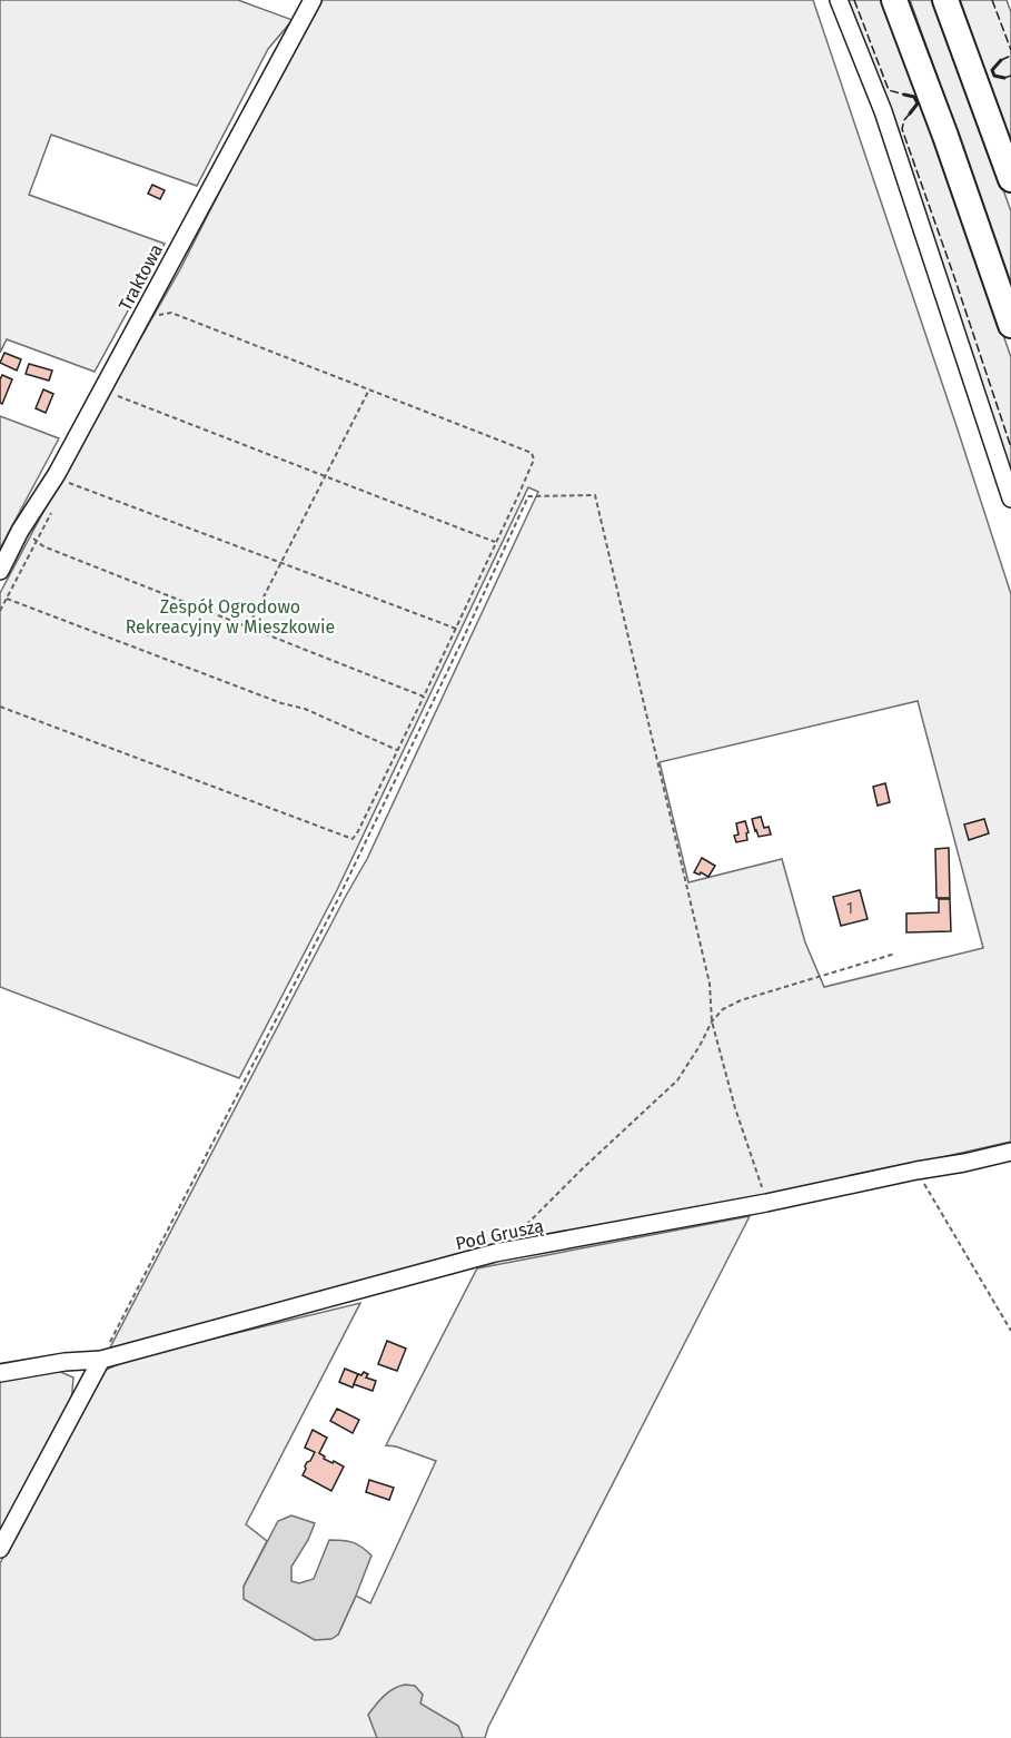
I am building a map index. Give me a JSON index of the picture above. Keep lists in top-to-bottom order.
{
  "streets": {
    "street": ["Traktowa", "Pod Gruszą"]
  },
  "parks": ["Zespół Ogrodowo Rekreacyjny w Mieszkowie"],
  "house_numbers": ["1"]
}
